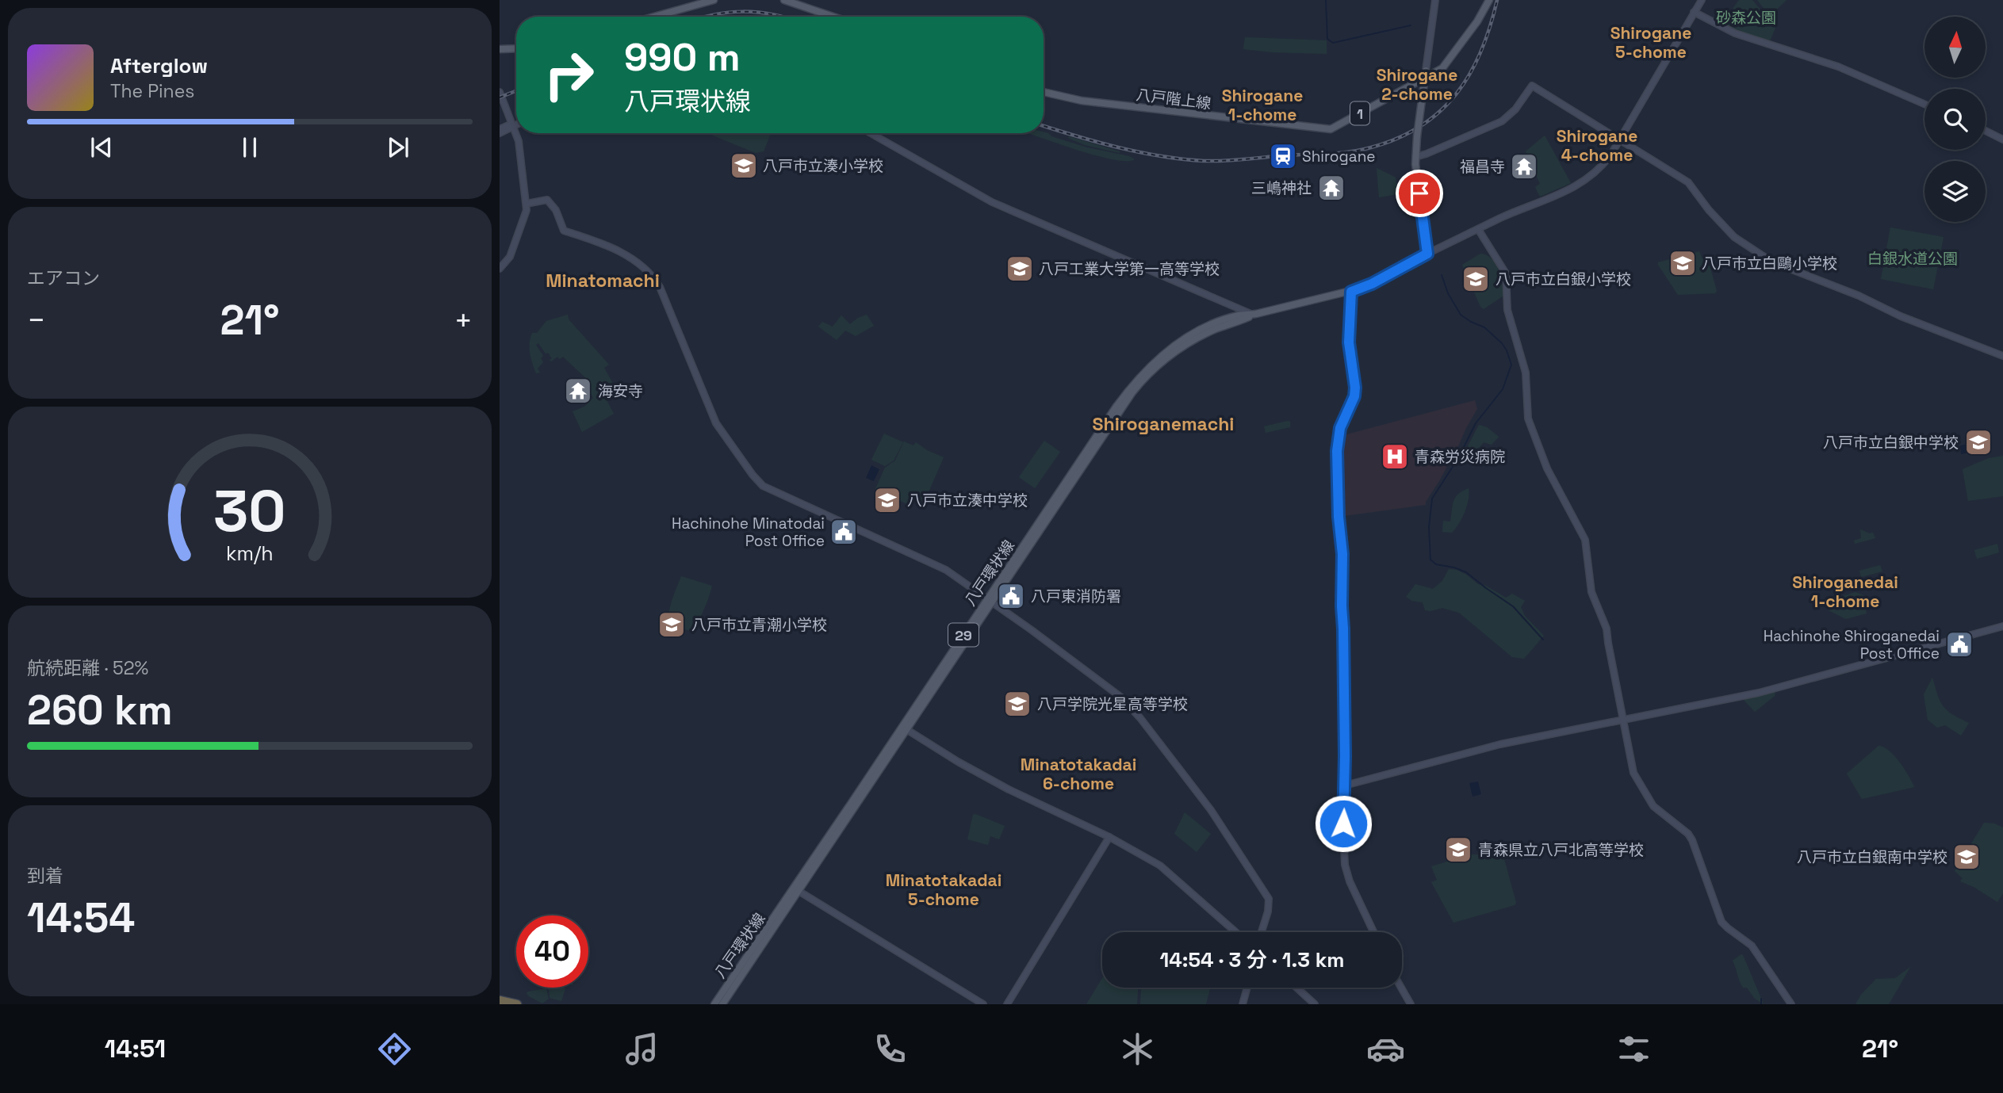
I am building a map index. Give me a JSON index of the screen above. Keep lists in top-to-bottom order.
{
  "streets": {
    "main road": [
      "八戸階上線",
      "1",
      "八戸環状線",
      "29"
    ]
  },
  "districts": [
    "Shirogane 5-chome",
    "Shirogane 2-chome",
    "Shirogane 1-chome",
    "Shirogane 4-chome",
    "Minatomachi",
    "Shiroganemachi",
    "Shiroganedai 1-chome",
    "Minatotakadai 6-chome",
    "Minatotakadai 5-chome"
  ],
  "parks": ["砂森公園", "白銀水道公園"],
  "places": {
    "station": ["Shirogane"],
    "school or university": [
      "八戸市立湊小学校",
      "八戸市立白鷗小学校",
      "八戸工業大学第一高等学校",
      "八戸市立白銀小学校",
      "八戸市立白銀中学校",
      "八戸市立湊中学校",
      "八戸市立青潮小学校",
      "八戸学院光星高等学校",
      "青森県立八戸北高等学校",
      "八戸市立白銀南中学校"
    ],
    "temple": ["福昌寺", "三嶋神社", "海安寺"],
    "hospital": ["青森労災病院"],
    "public building": ["Hachinohe Minatodai Post Office", "八戸東消防署", "Hachinohe Shiroganedai Post Office"]
  },
  "north": "top",
  "page": {
    "turn": ["990 m", "八戸環状線"],
    "song": ["Afterglow", "The Pines"],
    "tile": [
      "エアコン",
      ["航続距離 · 52%", "260 km"],
      ["到着", "14:54"]
    ],
    "heat": ["−", "21°", "+"],
    "limit": "40",
    "trip": "14:54 · 3 分 · 1.3 km",
    "tabs": ["14:51", "21°"],
    "gauge": ["30", "km/h"]
  }
}
